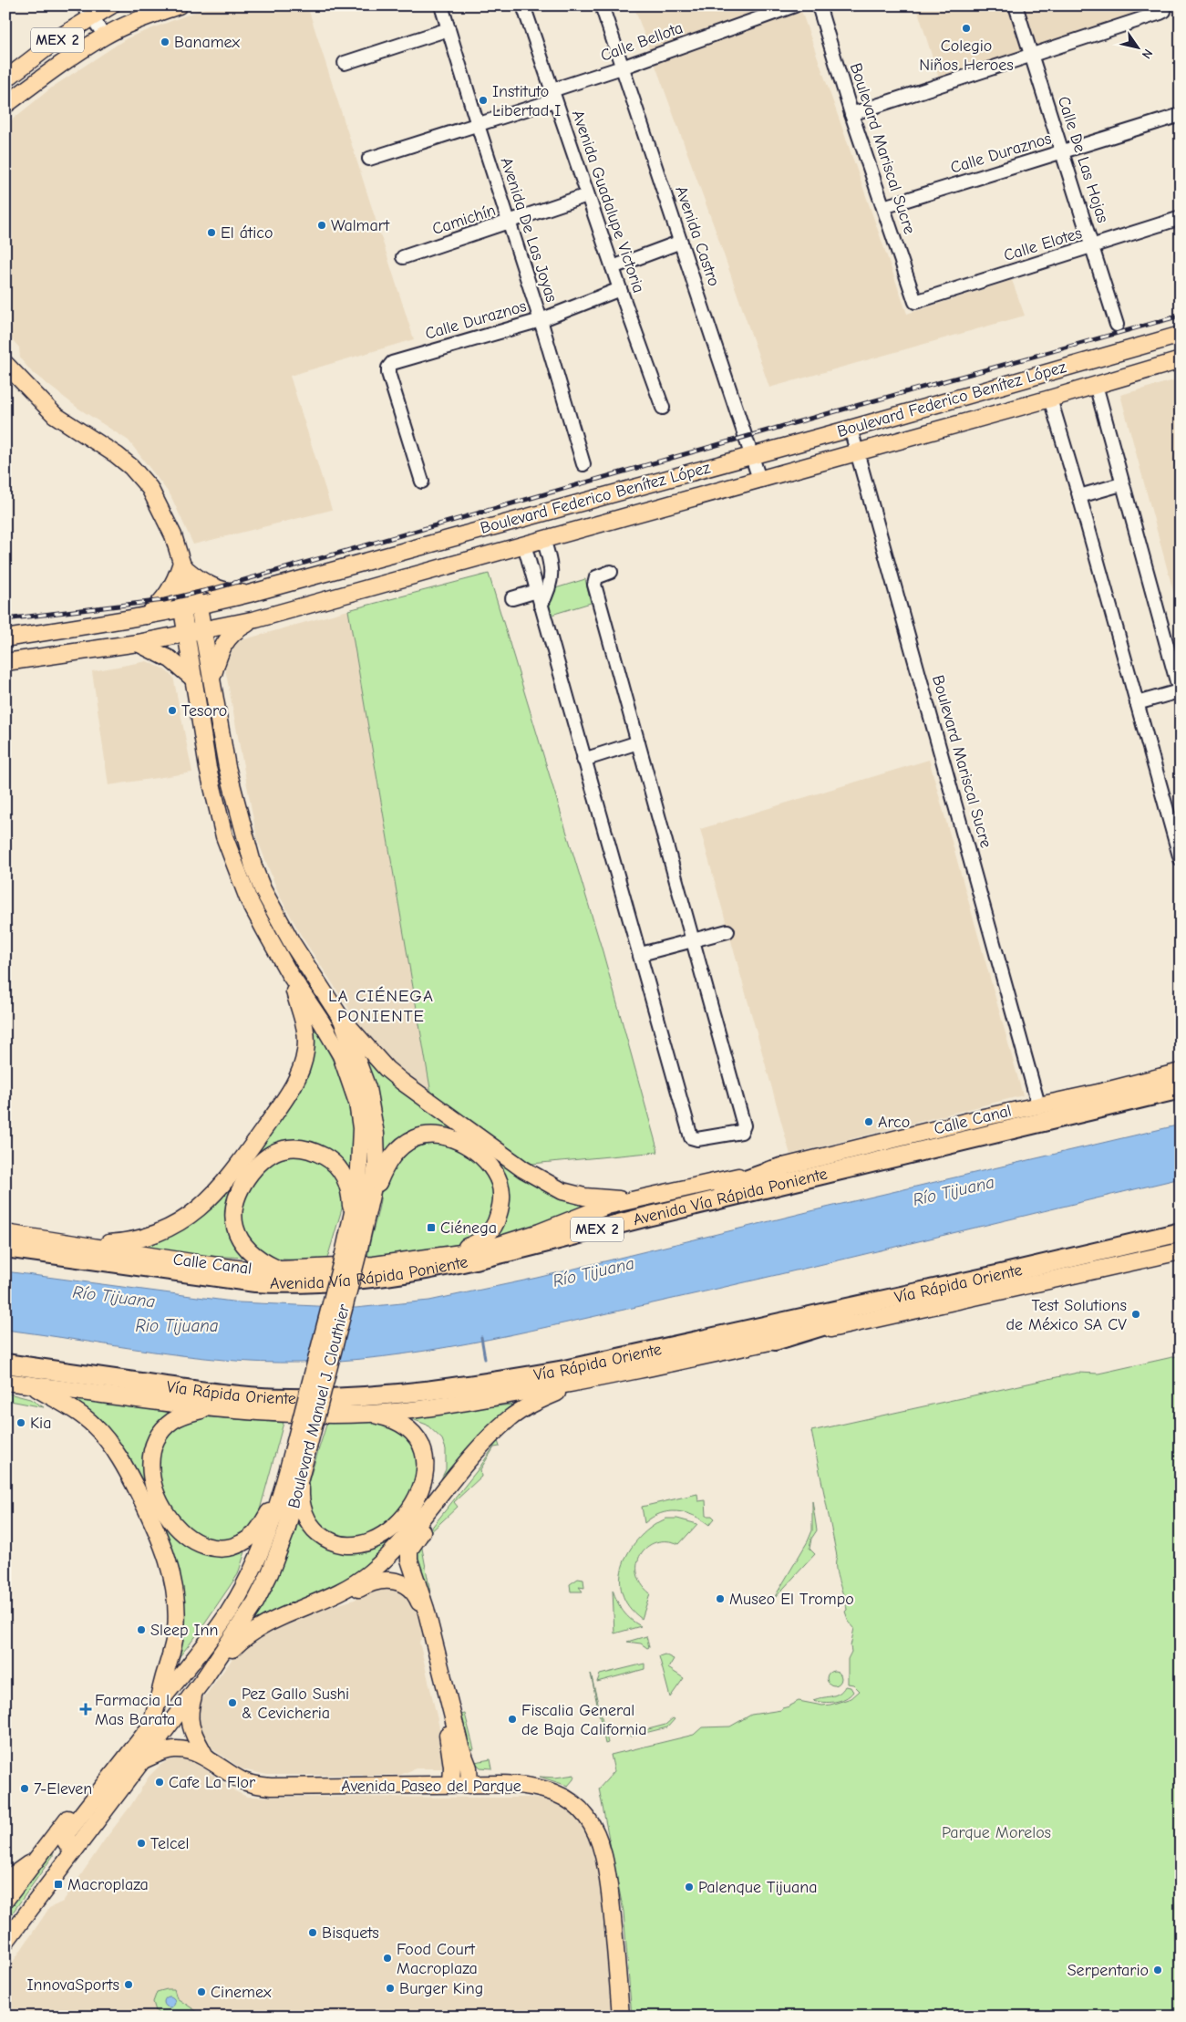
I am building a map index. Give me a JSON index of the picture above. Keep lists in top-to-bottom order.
{
  "streets": {
    "highway": ["MEX 2", "Avenida Vía Rápida Poniente", "Vía Rápida Oriente"],
    "main road": [
      "Boulevard Federico Benítez López",
      "Calle Canal",
      "Boulevard Manuel J. Clouthier",
      "Avenida Paseo del Parque"
    ],
    "street": [
      "Calle Bellota",
      "Boulevard Mariscal Sucre",
      "Calle Duraznos",
      "Calle De Las Hojas",
      "Avenida Guadalupe Victoria",
      "Camichín",
      "Avenida De Las Joyas",
      "Avenida Castro",
      "Calle Elotes"
    ]
  },
  "crossings": [
    ["Calle Bellota", "Avenida Guadalupe Victoria"],
    ["Calle Bellota", "Avenida De Las Joyas"],
    ["Calle Bellota", "Avenida Castro"],
    ["Boulevard Mariscal Sucre", "Calle Duraznos"],
    ["Boulevard Mariscal Sucre", "Calle Elotes"],
    ["Boulevard Mariscal Sucre", "Boulevard Federico Benítez López"],
    ["Boulevard Mariscal Sucre", "Calle Canal"],
    ["Calle Duraznos", "Calle De Las Hojas"],
    ["Calle Duraznos", "Avenida Guadalupe Victoria"],
    ["Calle Duraznos", "Avenida De Las Joyas"],
    ["Calle De Las Hojas", "Calle Elotes"],
    ["Avenida Guadalupe Victoria", "Camichín"],
    ["Camichín", "Avenida De Las Joyas"],
    ["Avenida Castro", "Boulevard Federico Benítez López"],
    ["Boulevard Federico Benítez López", "Boulevard Manuel J. Clouthier"],
    ["Boulevard Manuel J. Clouthier", "Avenida Paseo del Parque"]
  ],
  "districts": ["LA CIÉNEGA PONIENTE"],
  "water": ["Río Tijuana", "Rio Tijuana"],
  "parks": ["Parque Morelos"],
  "places": {
    "other": [
      "Colegio Niños Heroes",
      "Banamex",
      "Instituto Libertad I",
      "Walmart",
      "El ático",
      "Tesoro",
      "Arco",
      "Test Solutions de México SA CV",
      "Kia",
      "Museo El Trompo",
      "Sleep Inn",
      "Pez Gallo Sushi & Cevicheria",
      "Fiscalia General de Baja California",
      "Cafe La Flor",
      "7-Eleven",
      "Telcel",
      "Palenque Tijuana",
      "Bisquets",
      "Food Court Macroplaza",
      "Serpentario",
      "InnovaSports",
      "Burger King",
      "Cinemex"
    ],
    "transit": ["Ciénega", "Macroplaza"],
    "health": ["Farmacia La Mas Barata"]
  },
  "north": "bottom right"
}
